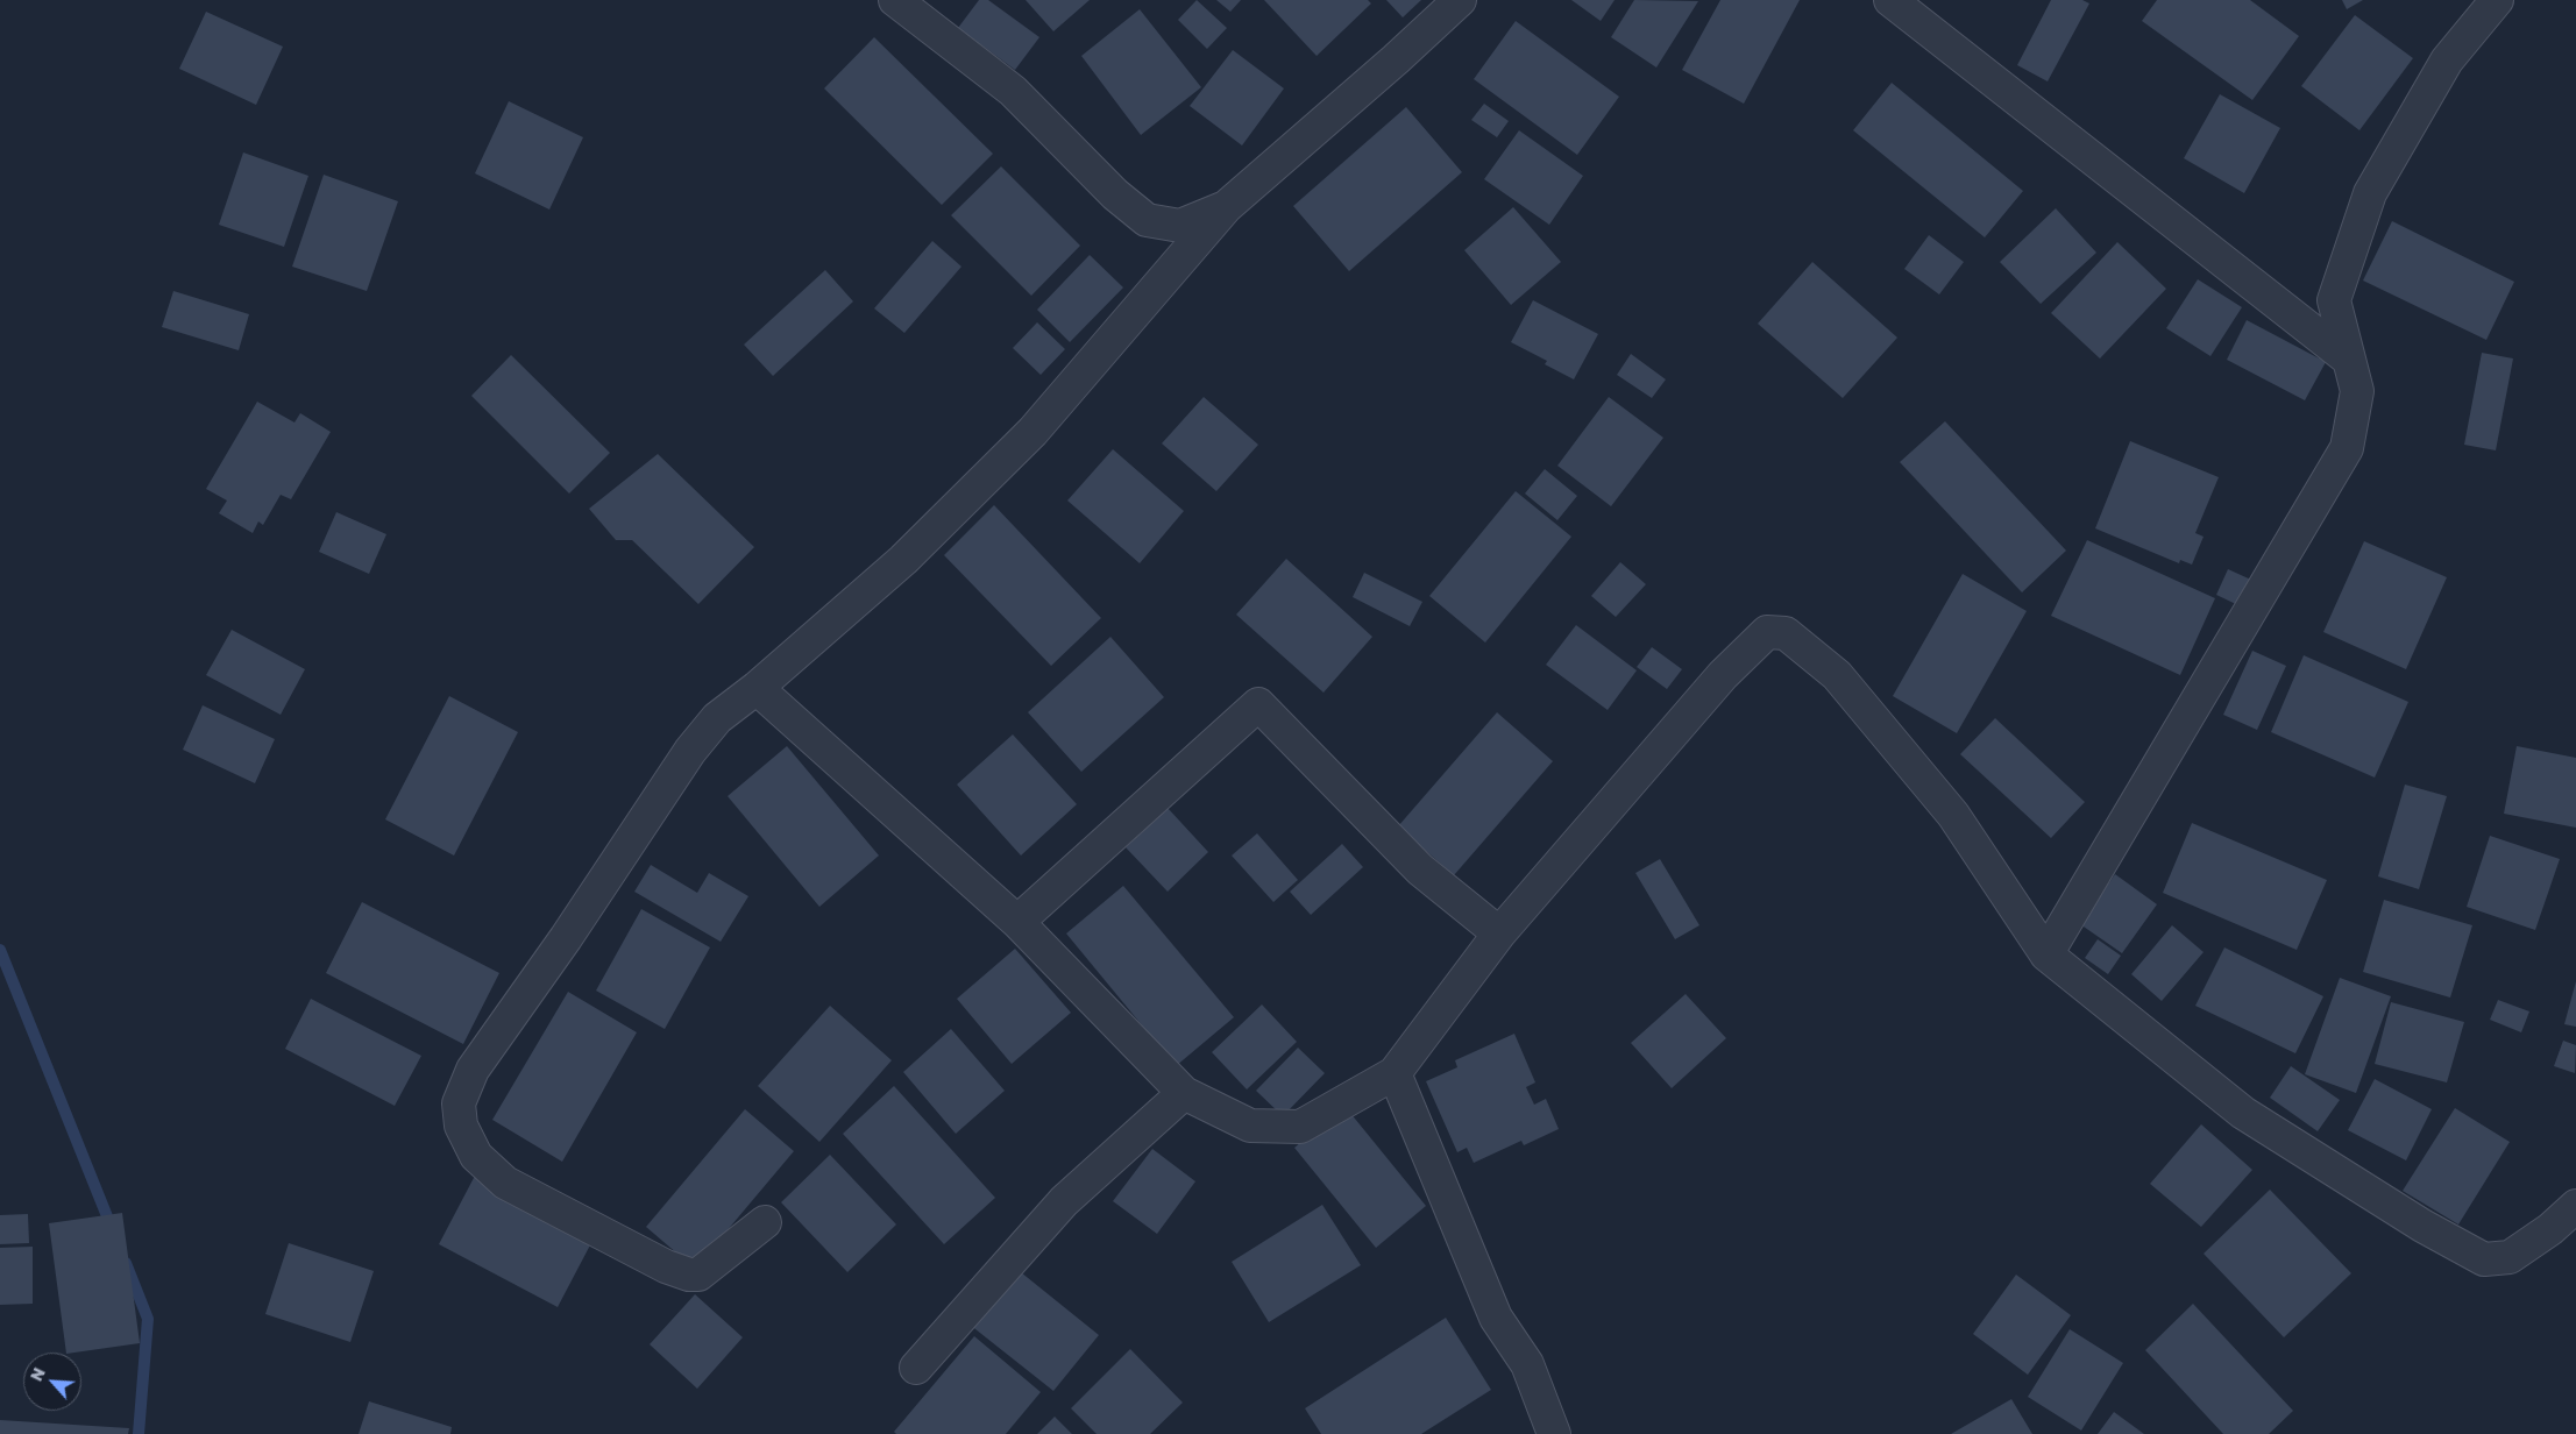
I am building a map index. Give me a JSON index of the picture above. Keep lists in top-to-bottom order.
{
  "north": "top left"
}
